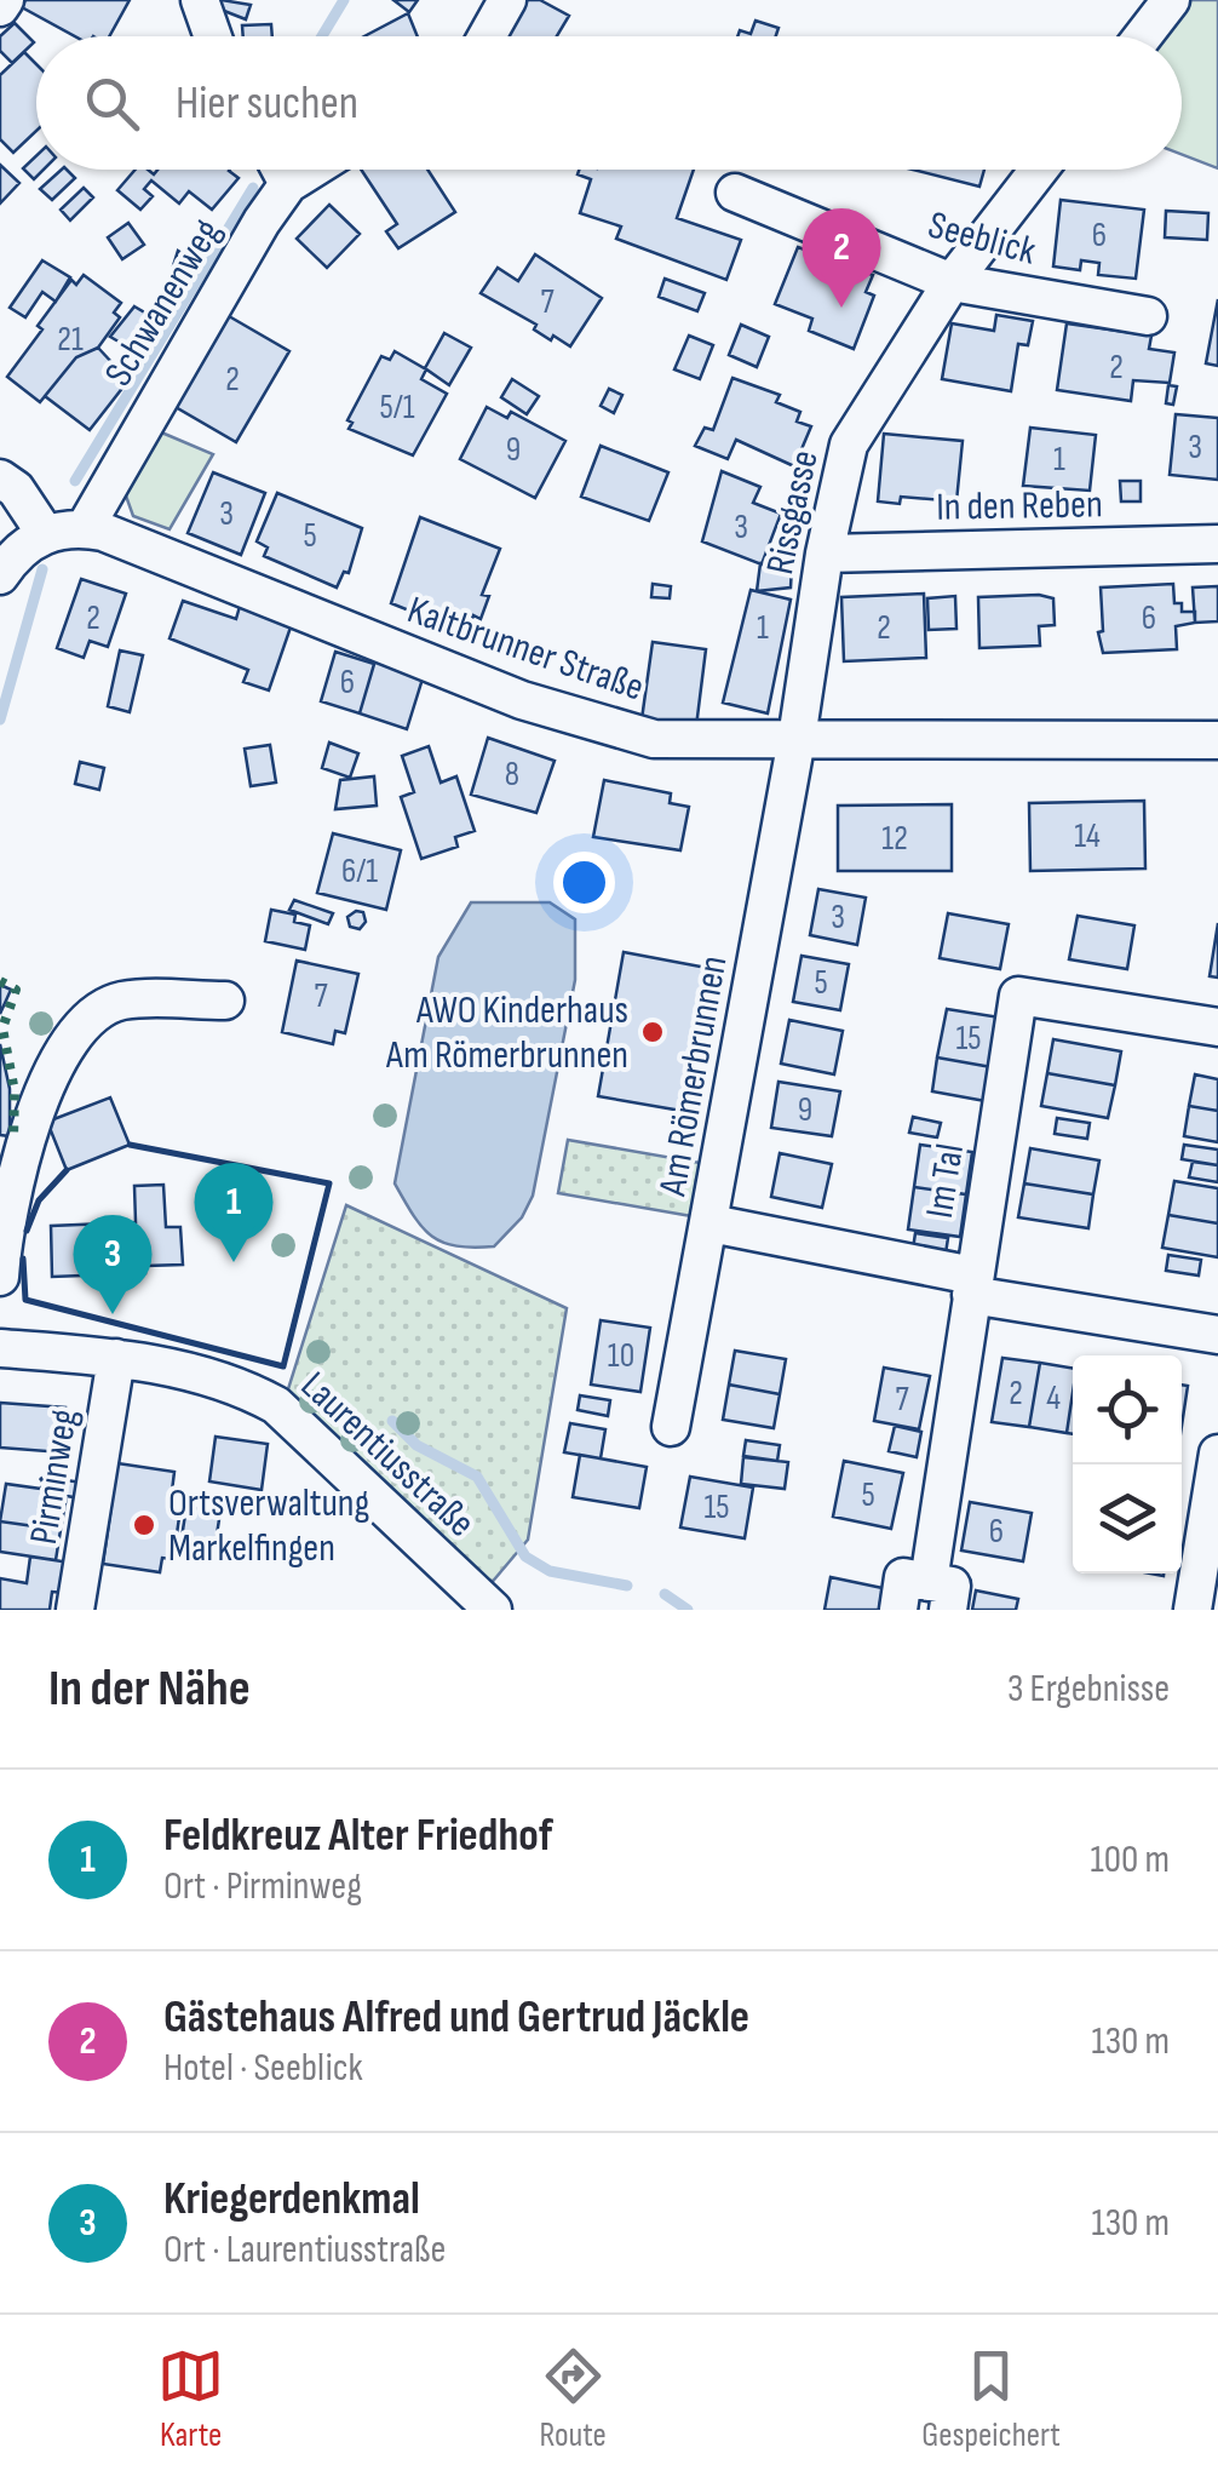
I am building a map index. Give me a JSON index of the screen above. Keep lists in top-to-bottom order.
{
  "streets": {
    "street": [
      "Seeblick",
      "Schwanenweg",
      "In den Reben",
      "Rissgasse",
      "Kaltbrunner Straße",
      "Am Römerbrunnen",
      "Im Tal",
      "Laurentiusstraße",
      "Pirminweg"
    ]
  },
  "crossings": [
    ["Seeblick", "Rissgasse"],
    ["Schwanenweg", "Kaltbrunner Straße"],
    ["In den Reben", "Rissgasse"],
    ["Rissgasse", "Kaltbrunner Straße"],
    ["Rissgasse", "Am Römerbrunnen"],
    ["Kaltbrunner Straße", "Am Römerbrunnen"],
    ["Laurentiusstraße", "Pirminweg"]
  ],
  "places": ["AWO Kinderhaus Am Römerbrunnen", "Ortsverwaltung Markelfingen"],
  "house_numbers": [
    "6",
    "7",
    "21",
    "2",
    "2",
    "5/1",
    "3",
    "9",
    "1",
    "3",
    "3",
    "5",
    "2",
    "6",
    "1",
    "2",
    "6",
    "8",
    "14",
    "12",
    "6/1",
    "3",
    "5",
    "7",
    "15",
    "9",
    "10",
    "2",
    "4",
    "7",
    "5",
    "15",
    "6"
  ],
  "page": {
    "search": "Hier suchen",
    "pins": ["2", "1", "3"],
    "heading": ["In der Nähe", "3 Ergebnisse"],
    "list": [
      {
        "mark": "1",
        "name": "Feldkreuz Alter Friedhof",
        "note": "Ort · Pirminweg",
        "value": "100 m"
      },
      {
        "mark": "2",
        "name": "Gästehaus Alfred und Gertrud Jäckle",
        "note": "Hotel · Seeblick",
        "value": "130 m"
      },
      {
        "mark": "3",
        "name": "Kriegerdenkmal",
        "note": "Ort · Laurentiusstraße",
        "value": "130 m"
      }
    ],
    "nav": ["Karte", "Route", "Gespeichert"]
  }
}
